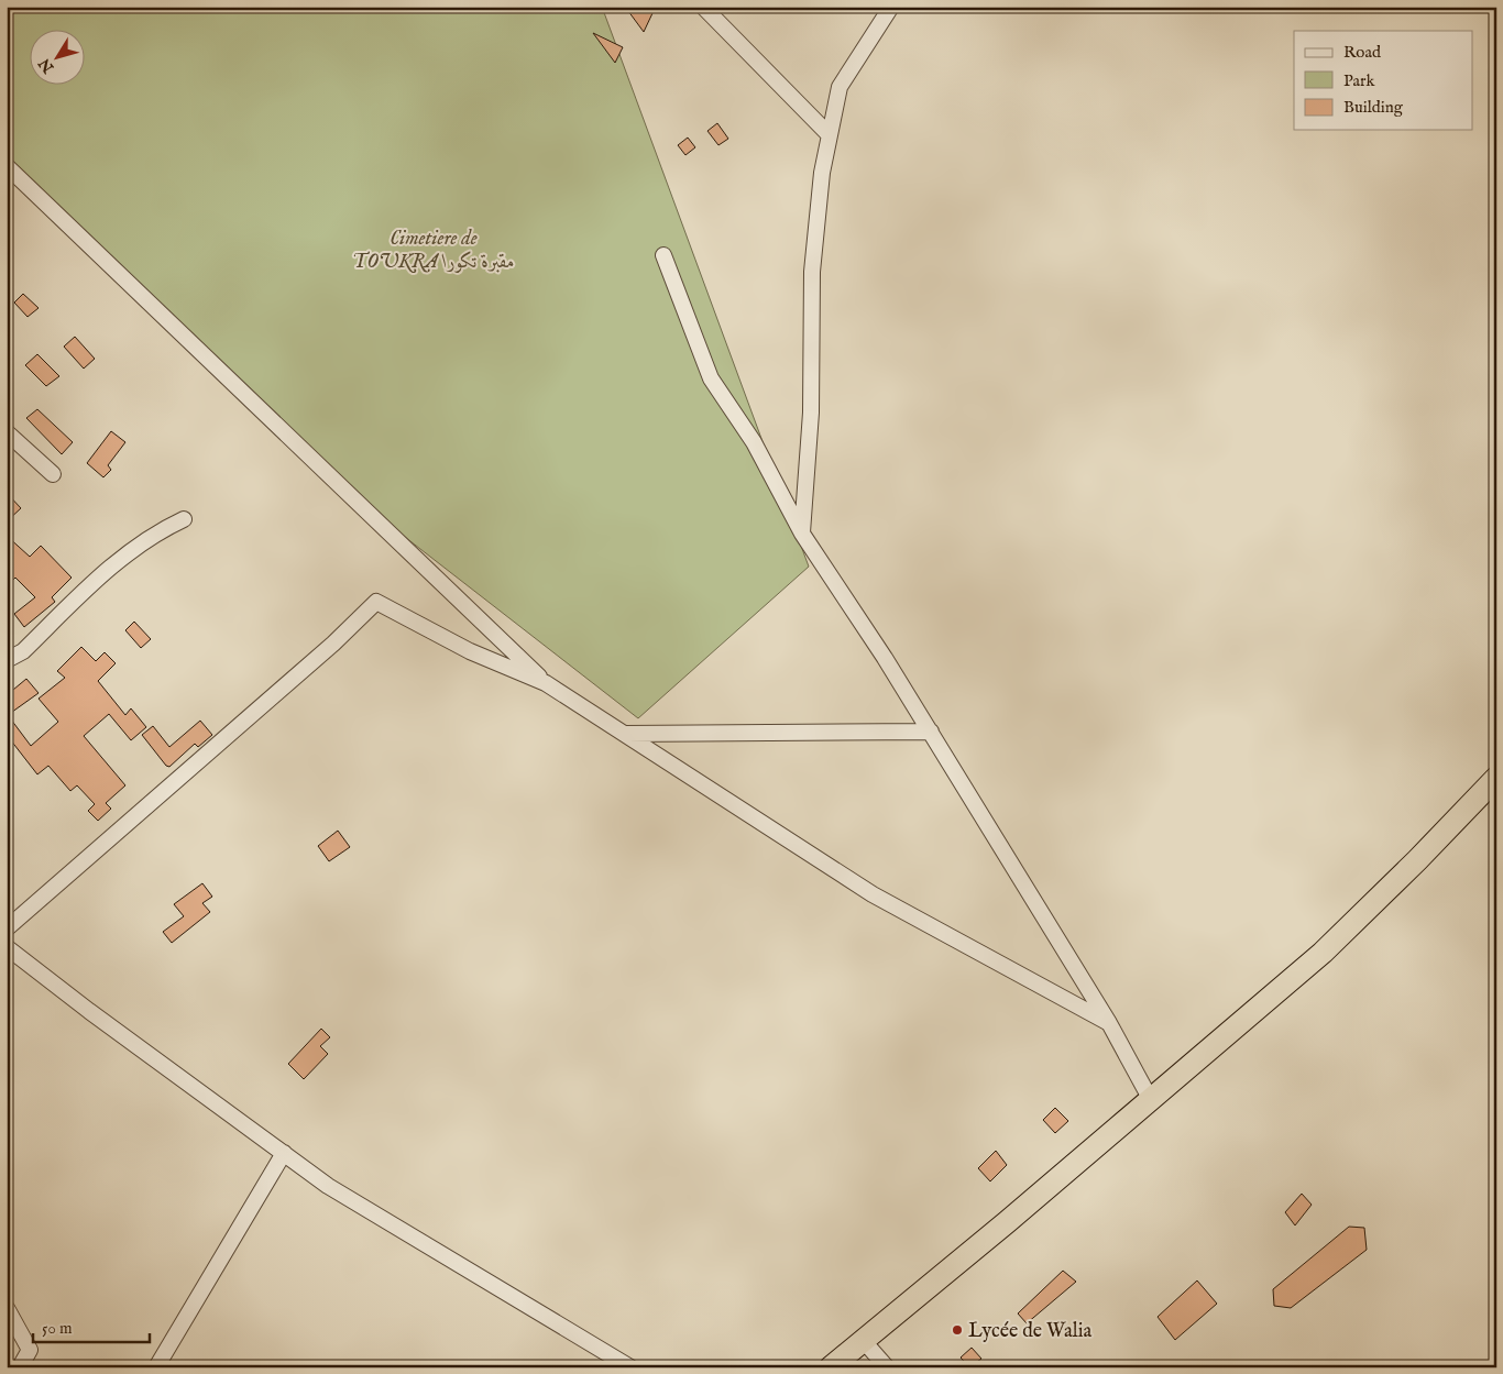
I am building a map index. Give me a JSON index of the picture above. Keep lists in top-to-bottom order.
{
  "parks": ["Cimetiere de TOUKRA مقبرة تكورا"],
  "places": ["Lycée de Walia"],
  "legend": ["Road", "Park", "Building"],
  "scale_bar": "50 m",
  "north": "bottom left"
}
